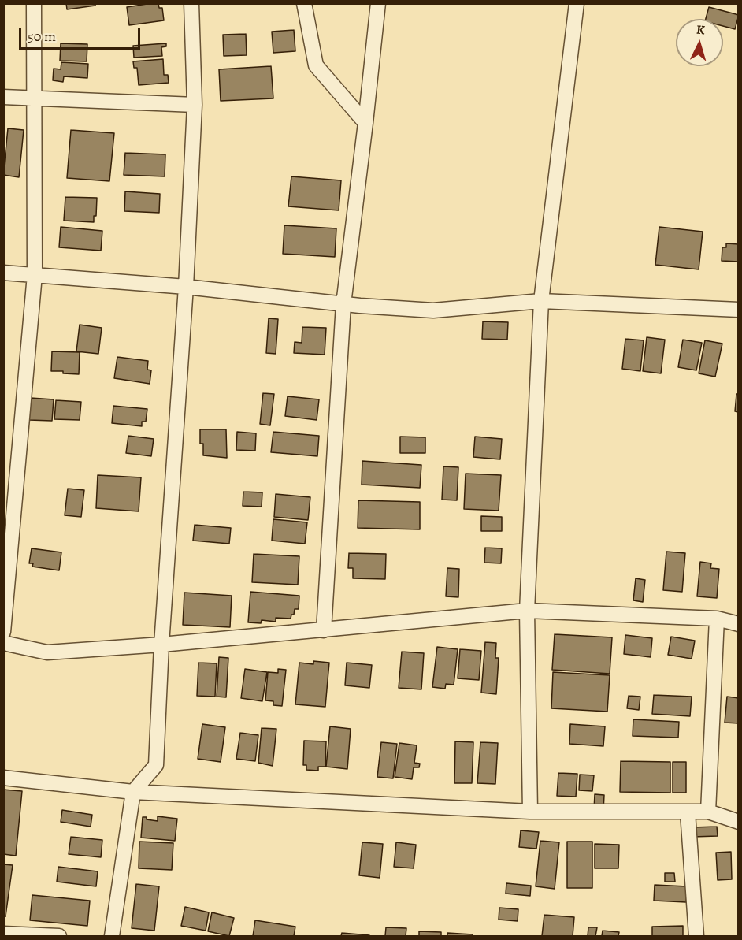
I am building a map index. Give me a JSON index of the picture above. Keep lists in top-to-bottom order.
{
  "scale_bar": "50 m",
  "north": "top"
}
